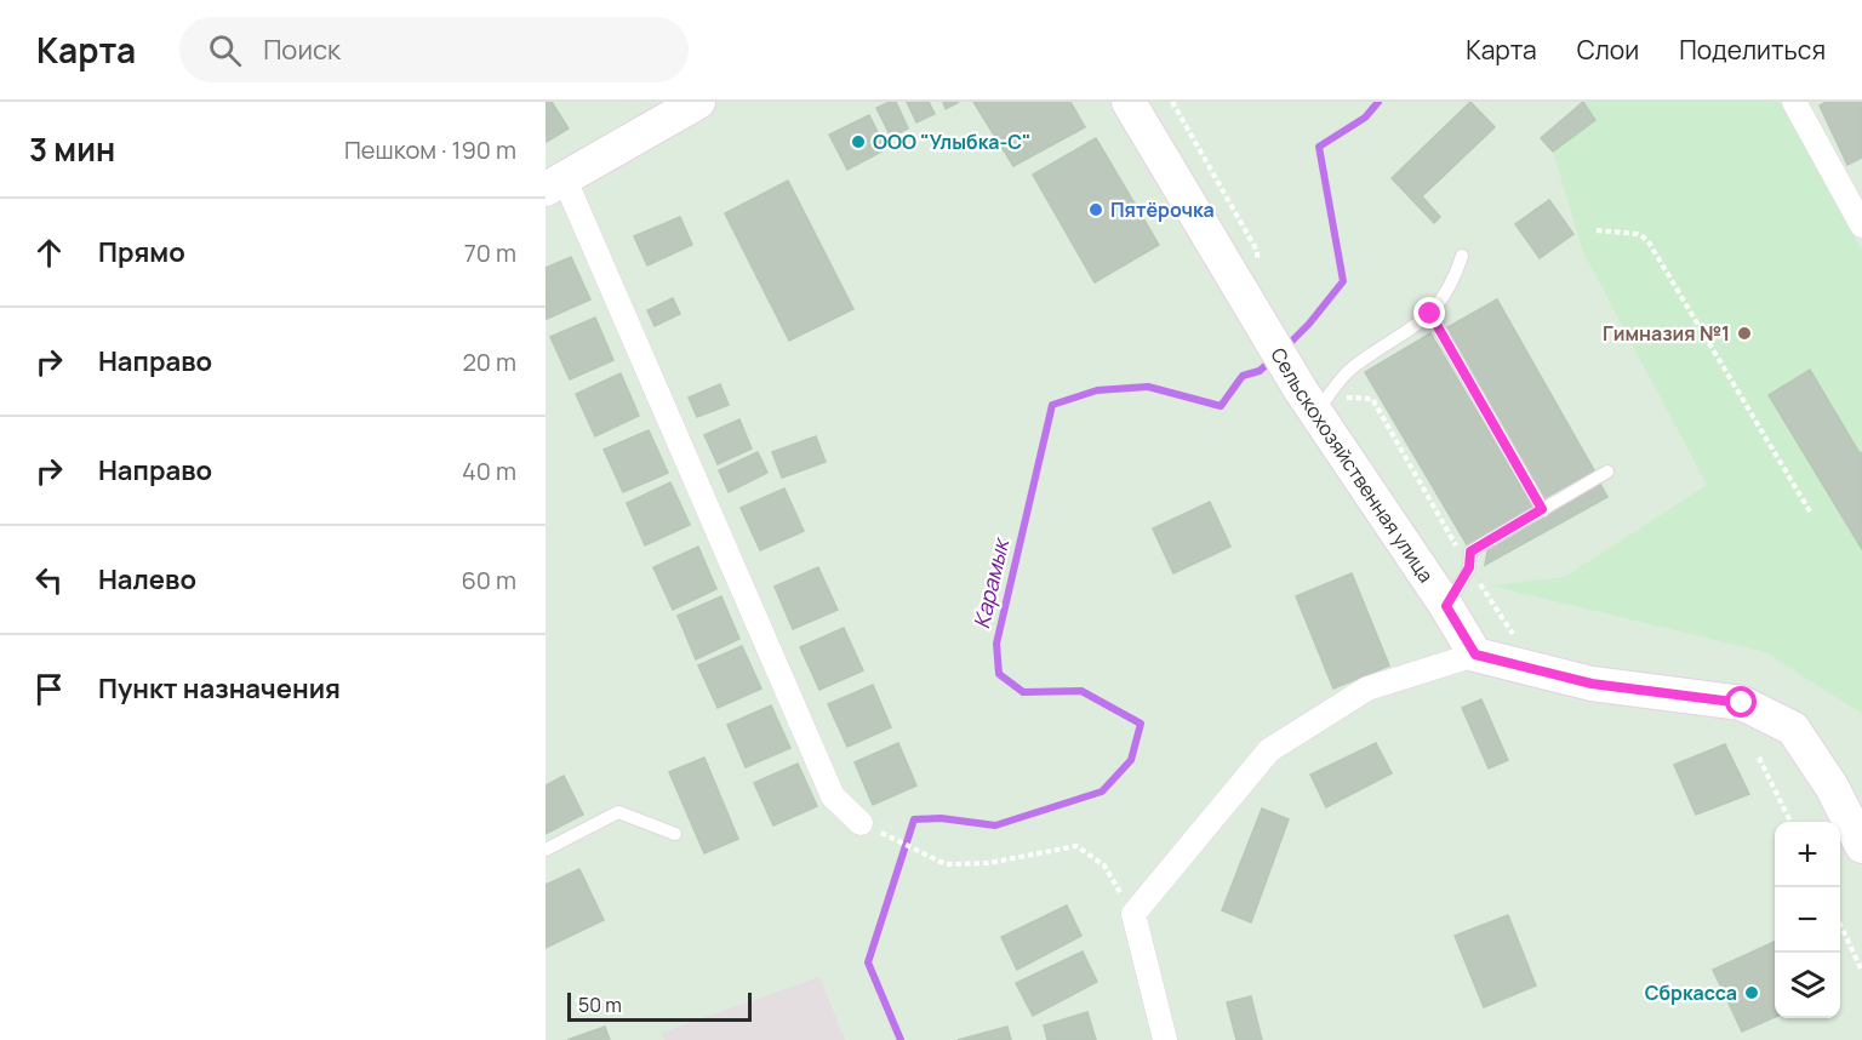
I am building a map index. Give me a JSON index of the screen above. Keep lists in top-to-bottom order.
{
  "streets": {
    "main road": ["Сельскохозяйственная улица"]
  },
  "water": ["Карамык"],
  "places": [
    "ООО \"Улыбка-С\"",
    "Пятёрочка",
    "Гимназия №1",
    "Сбркасса"
  ],
  "scale_bar": "50 m",
  "page": {
    "header": "Карта",
    "search": "Поиск",
    "nav": ["Карта", "Слои", "Поделиться"],
    "heading": ["3 мин", "Пешком · 190 m"],
    "list": [
      ["Прямо", "70 m"],
      ["Направо", "20 m"],
      ["Направо", "40 m"],
      ["Налево", "60 m"],
      "Пункт назначения"
    ],
    "map_buttons": ["+", "−"],
    "scale": "50 m"
  }
}
